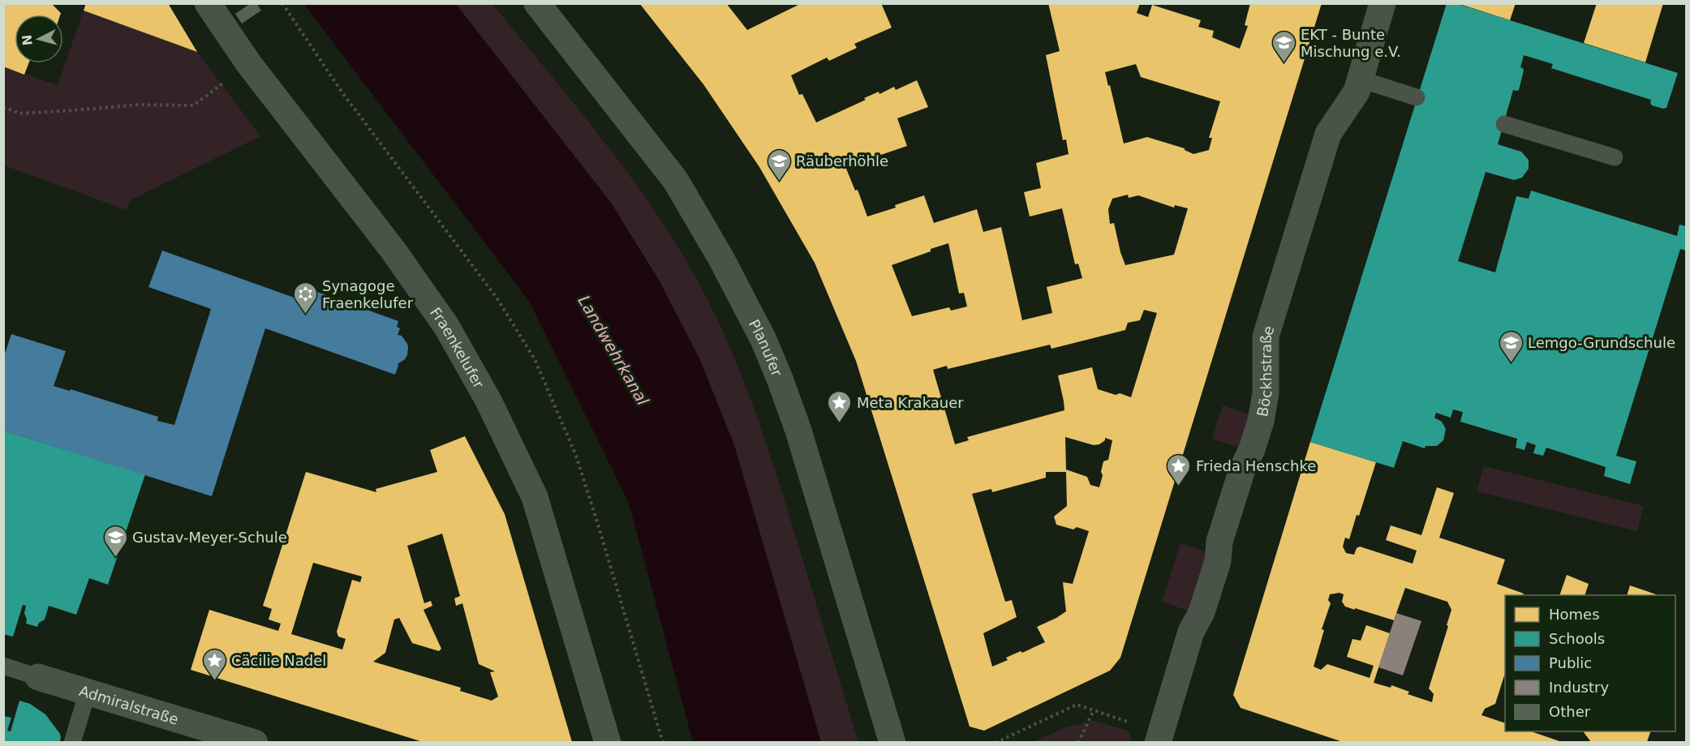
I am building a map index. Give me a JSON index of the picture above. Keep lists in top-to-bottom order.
{
  "streets": {
    "street": [
      "Fraenkelufer",
      "Planufer",
      "Böckhstraße",
      "Admiralstraße"
    ]
  },
  "water": ["Landwehrkanal"],
  "places": {
    "school or university": [
      "EKT - Bunte Mischung e.V.",
      "Räuberhöhle",
      "Lemgo-Grundschule",
      "Gustav-Meyer-Schule"
    ],
    "synagogue": ["Synagoge Fraenkelufer"],
    "place": ["Meta Krakauer", "Frieda Henschke", "Cäcilie Nadel"]
  },
  "legend": [
    "Homes",
    "Schools",
    "Public",
    "Industry",
    "Other"
  ],
  "north": "left"
}
